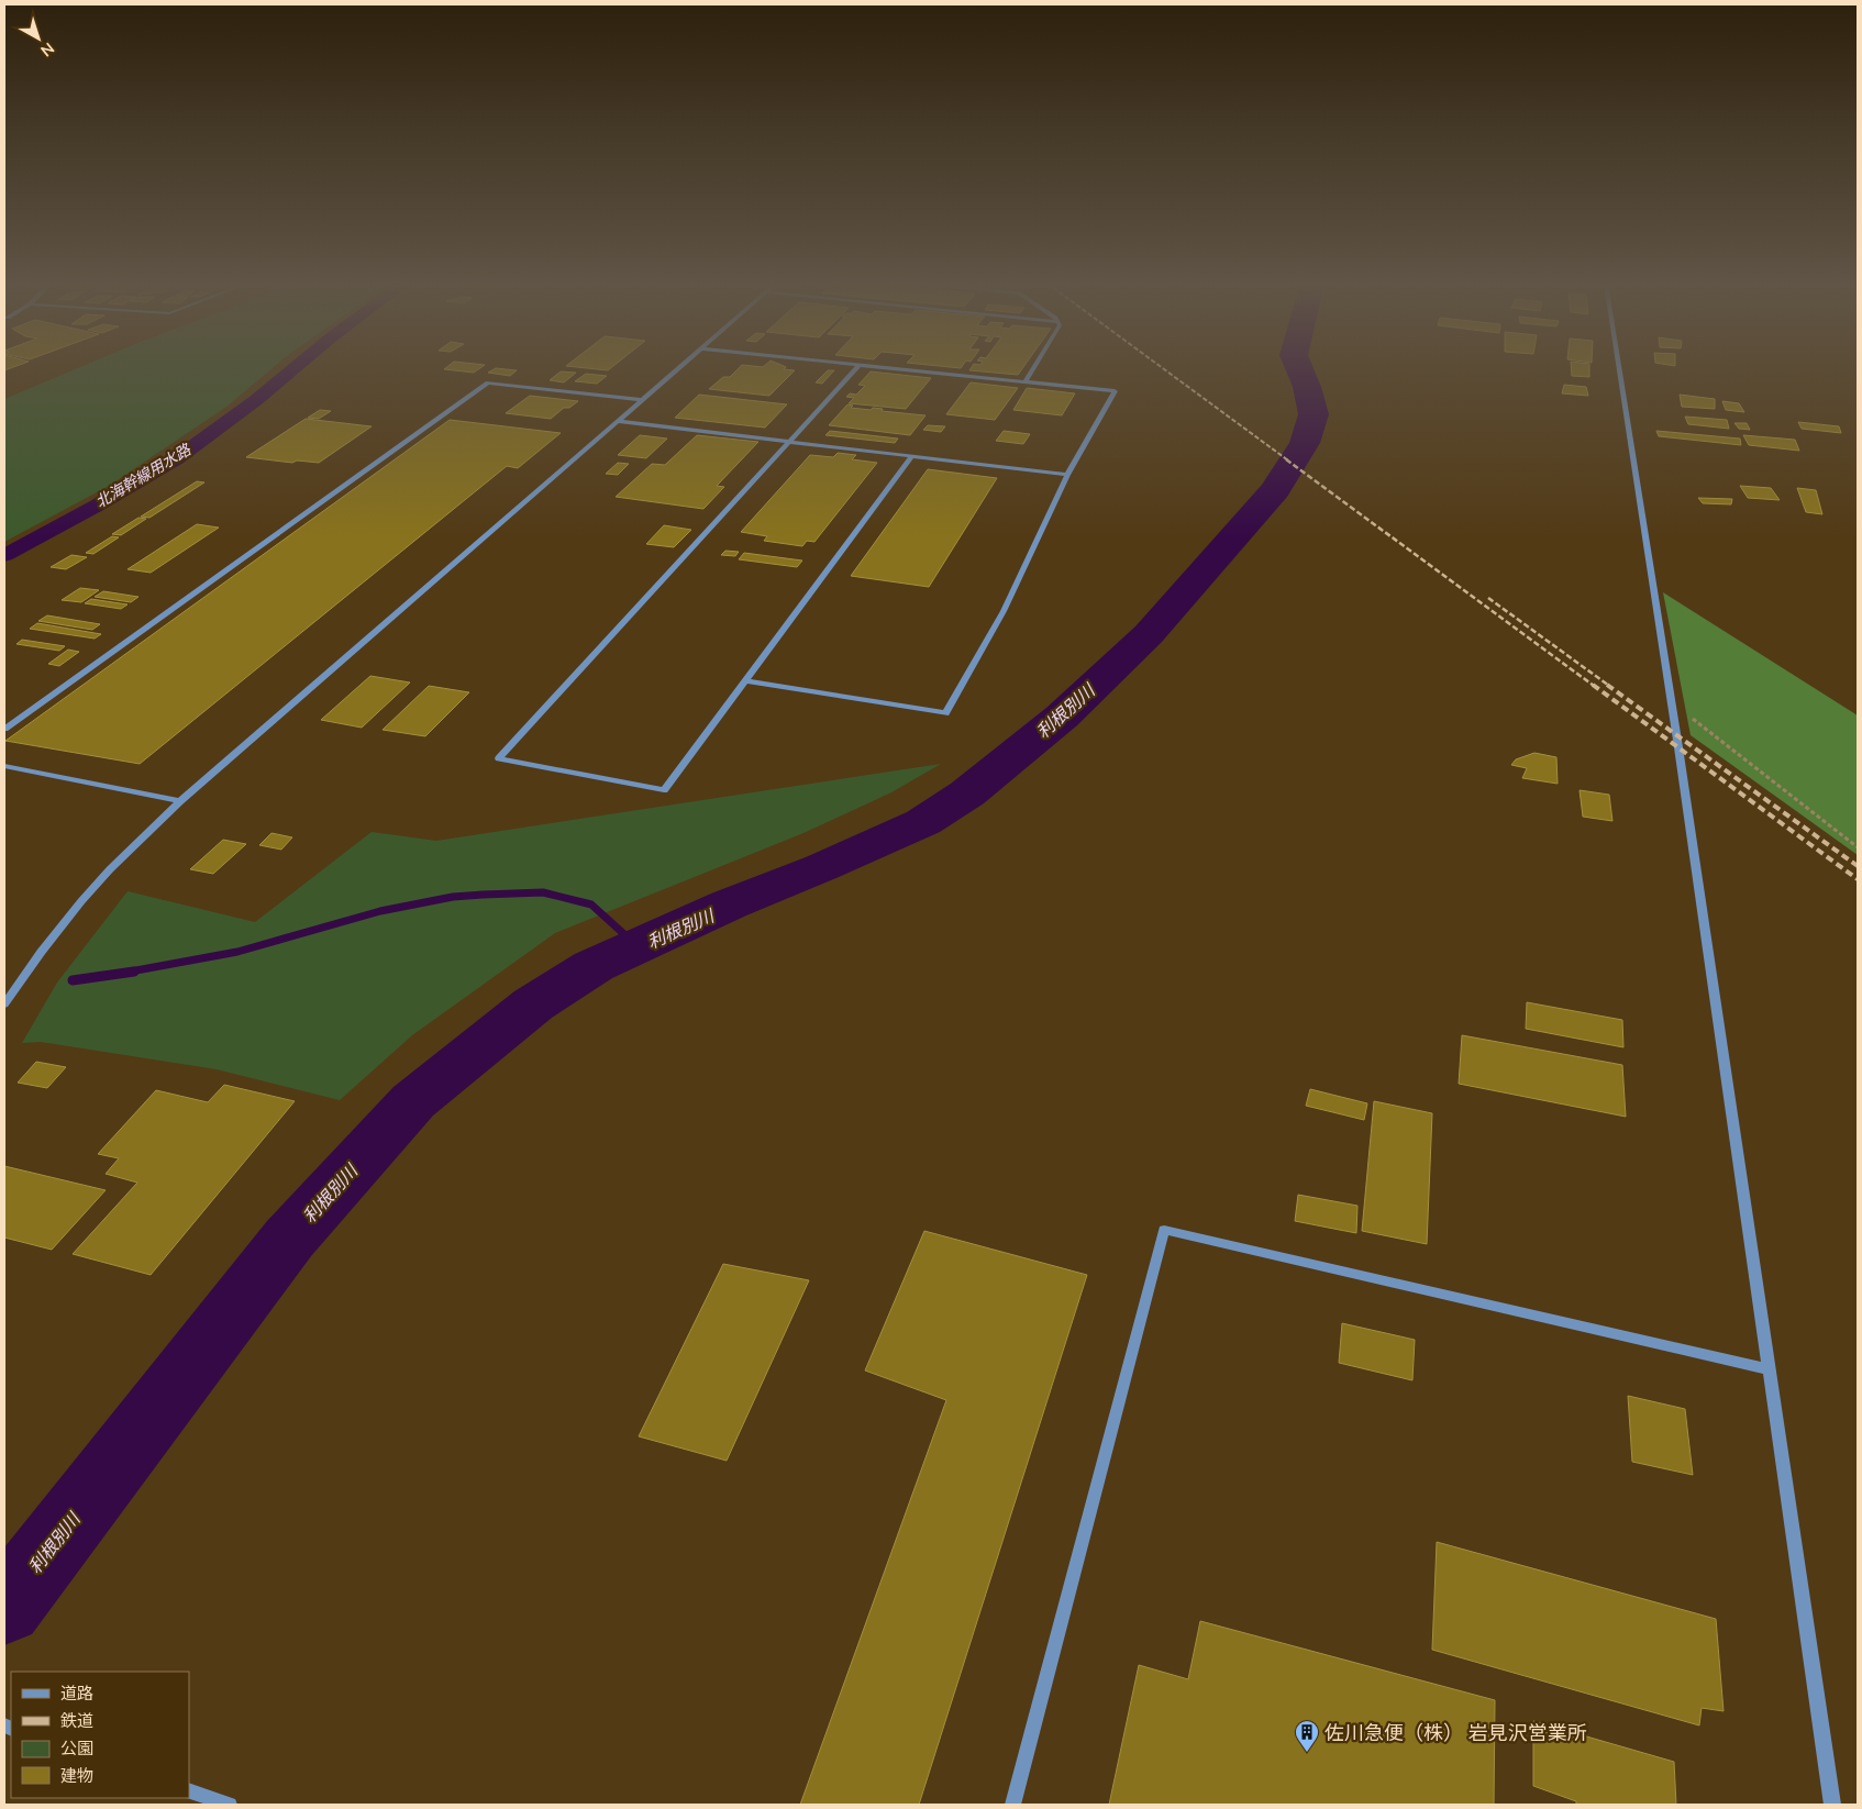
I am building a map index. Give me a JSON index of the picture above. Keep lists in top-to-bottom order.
{
  "water": ["北海幹線用水路", "利根別川"],
  "places": {
    "building": ["佐川急便（株） 岩見沢営業所"]
  },
  "legend": [
    "道路",
    "鉄道",
    "公園",
    "建物"
  ],
  "north": "bottom right"
}
